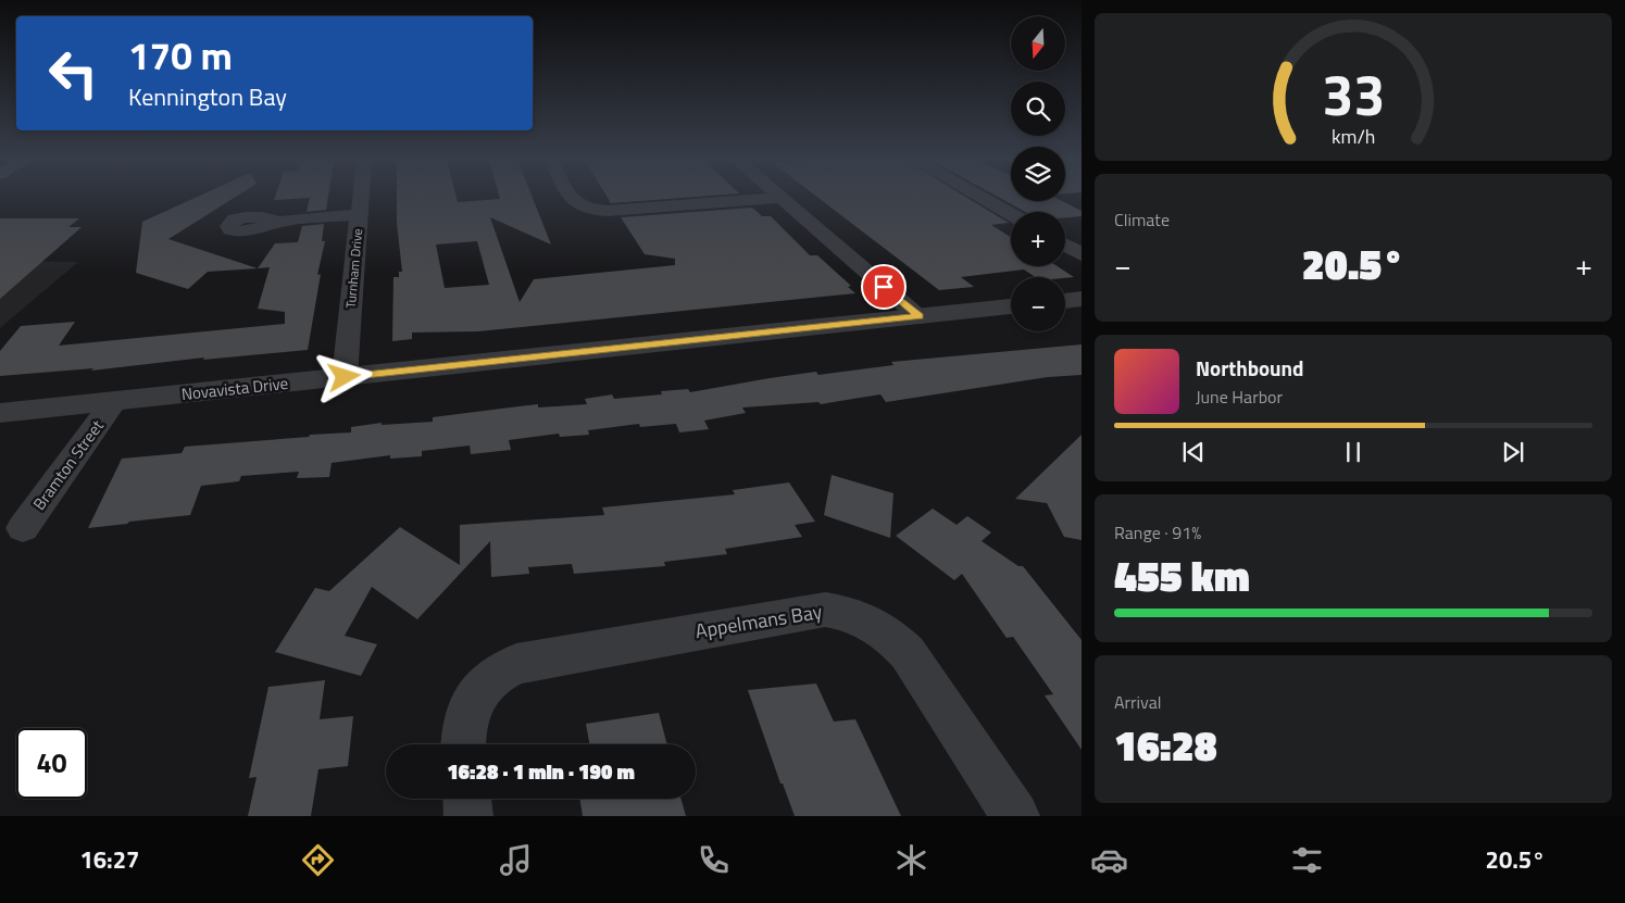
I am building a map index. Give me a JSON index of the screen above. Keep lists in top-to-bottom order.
{
  "streets": {
    "street": [
      "Turnham Drive",
      "Novavista Drive",
      "Bramton Street",
      "Appelmans Bay"
    ]
  },
  "crossings": [
    ["Turnham Drive", "Novavista Drive"],
    ["Novavista Drive", "Bramton Street"]
  ],
  "north": "bottom",
  "page": {
    "map_buttons": ["+", "−"],
    "turn": ["170 m", "Kennington Bay"],
    "tile": [
      "Climate",
      ["Range · 91%", "455 km"],
      ["Arrival", "16:28"]
    ],
    "heat": ["−", "20.5°", "+"],
    "song": ["Northbound", "June Harbor"],
    "limit": "40",
    "trip": "16:28 · 1 min · 190 m",
    "tabs": ["16:27", "20.5°"],
    "gauge": ["33", "km/h"]
  }
}
